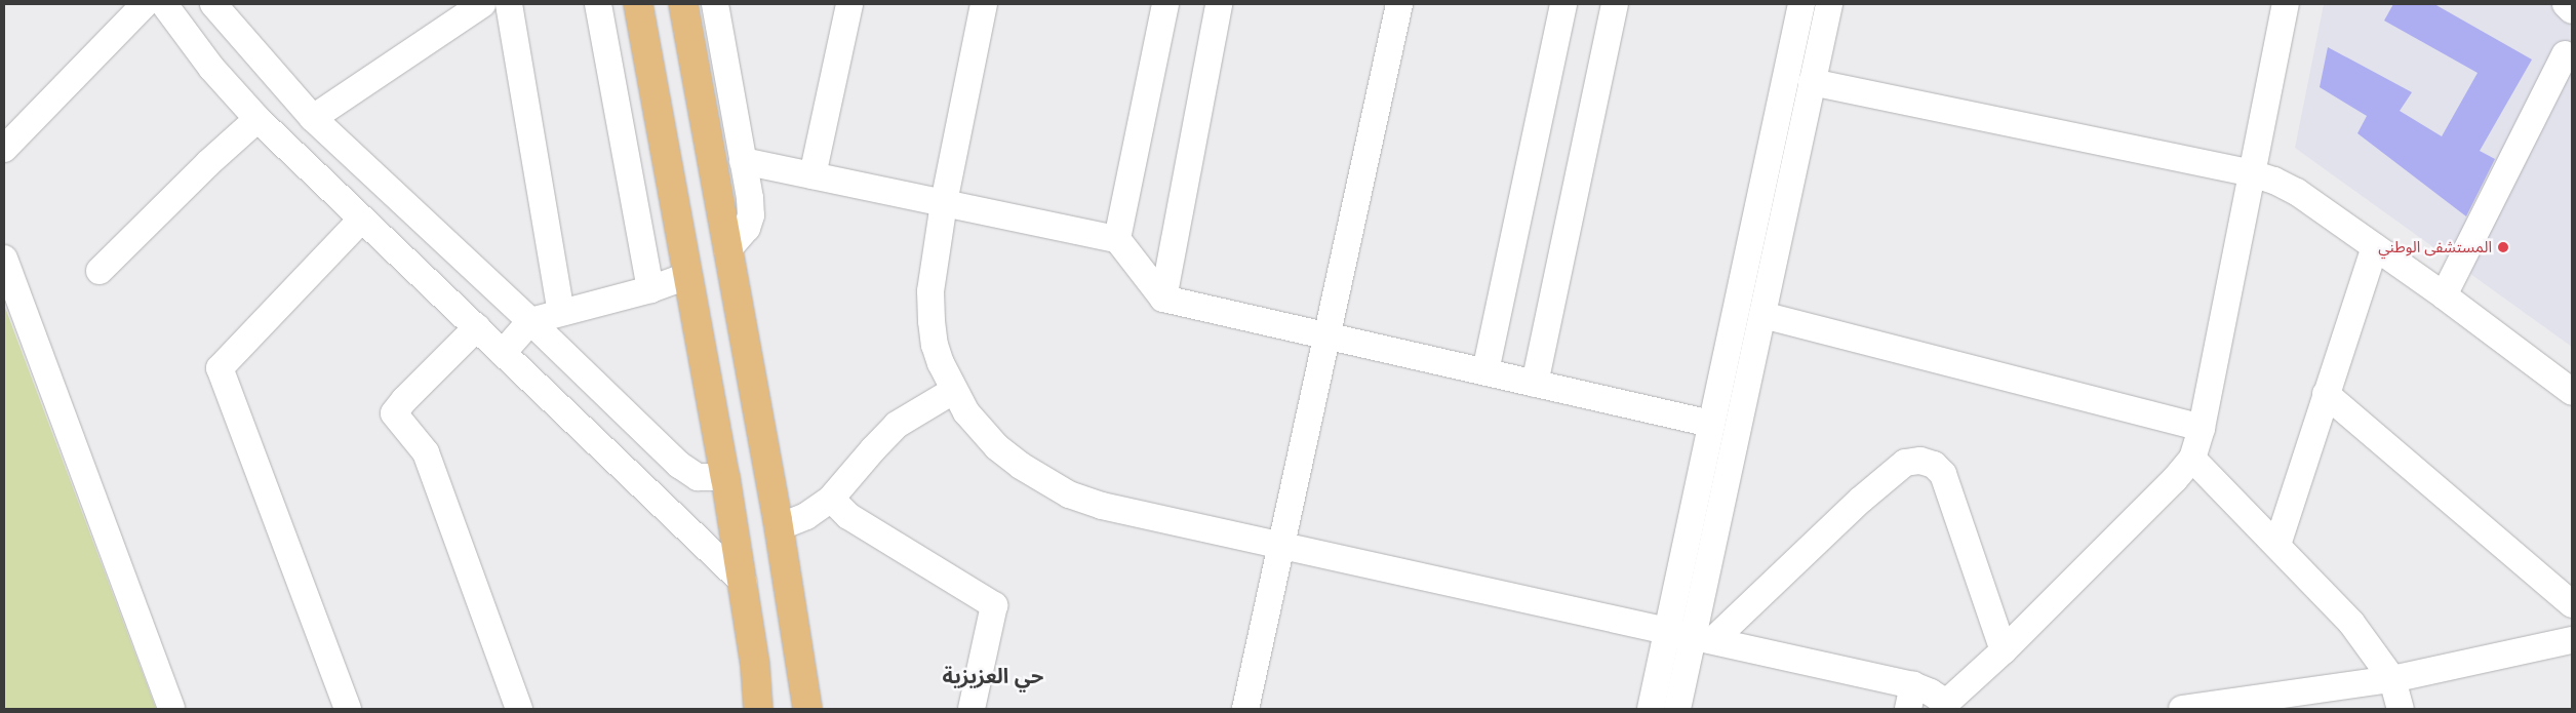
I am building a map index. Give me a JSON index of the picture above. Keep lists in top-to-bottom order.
{
  "districts": ["حي العزيزية"],
  "places": ["المستشفى الوطني"]
}
